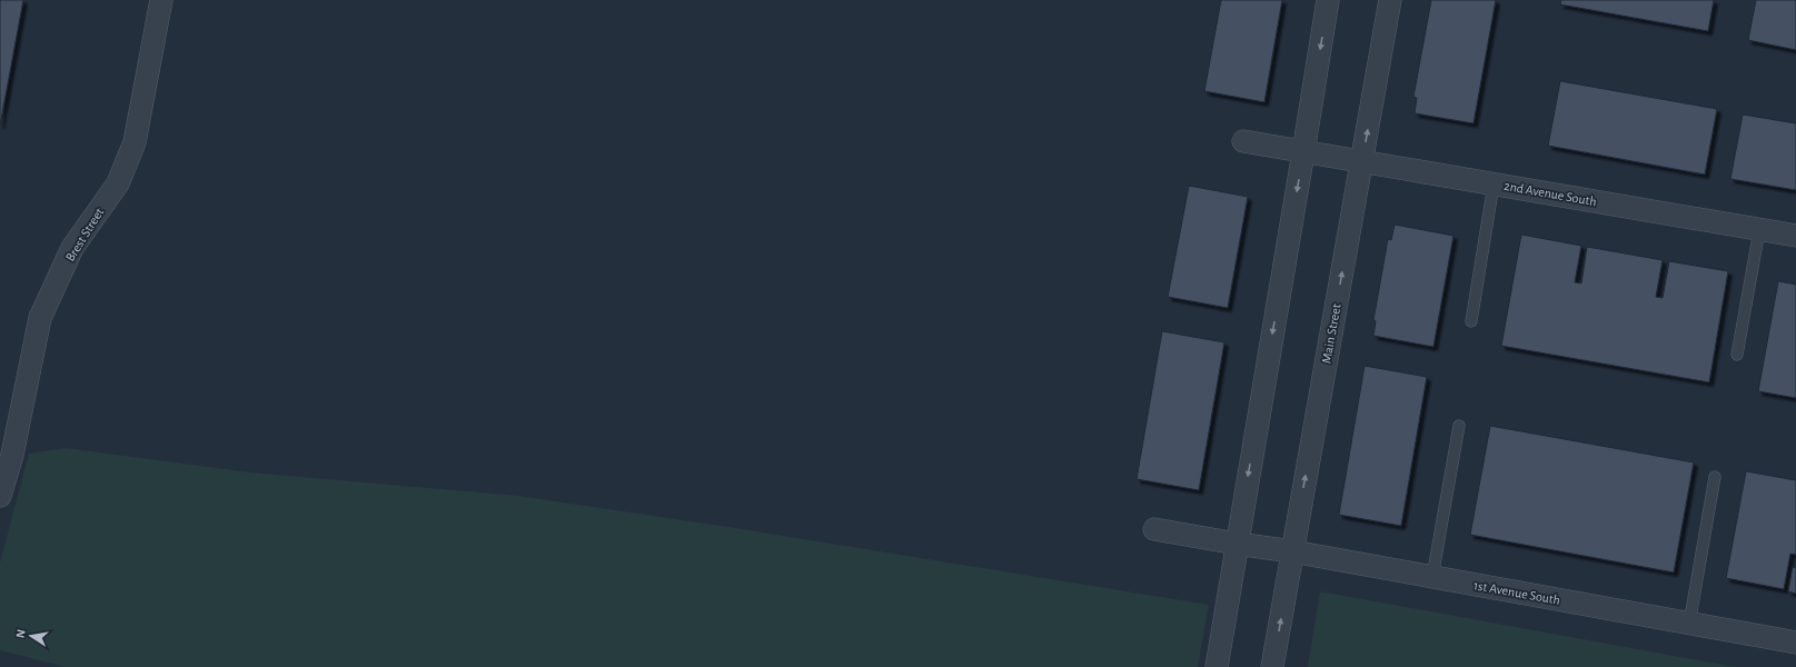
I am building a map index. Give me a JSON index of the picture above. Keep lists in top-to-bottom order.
{
  "streets": {
    "street": [
      "2nd Avenue South",
      "Brest Street",
      "Main Street",
      "1st Avenue South"
    ]
  },
  "crossings": [
    ["2nd Avenue South", "Main Street"],
    ["Main Street", "1st Avenue South"]
  ],
  "north": "left"
}
